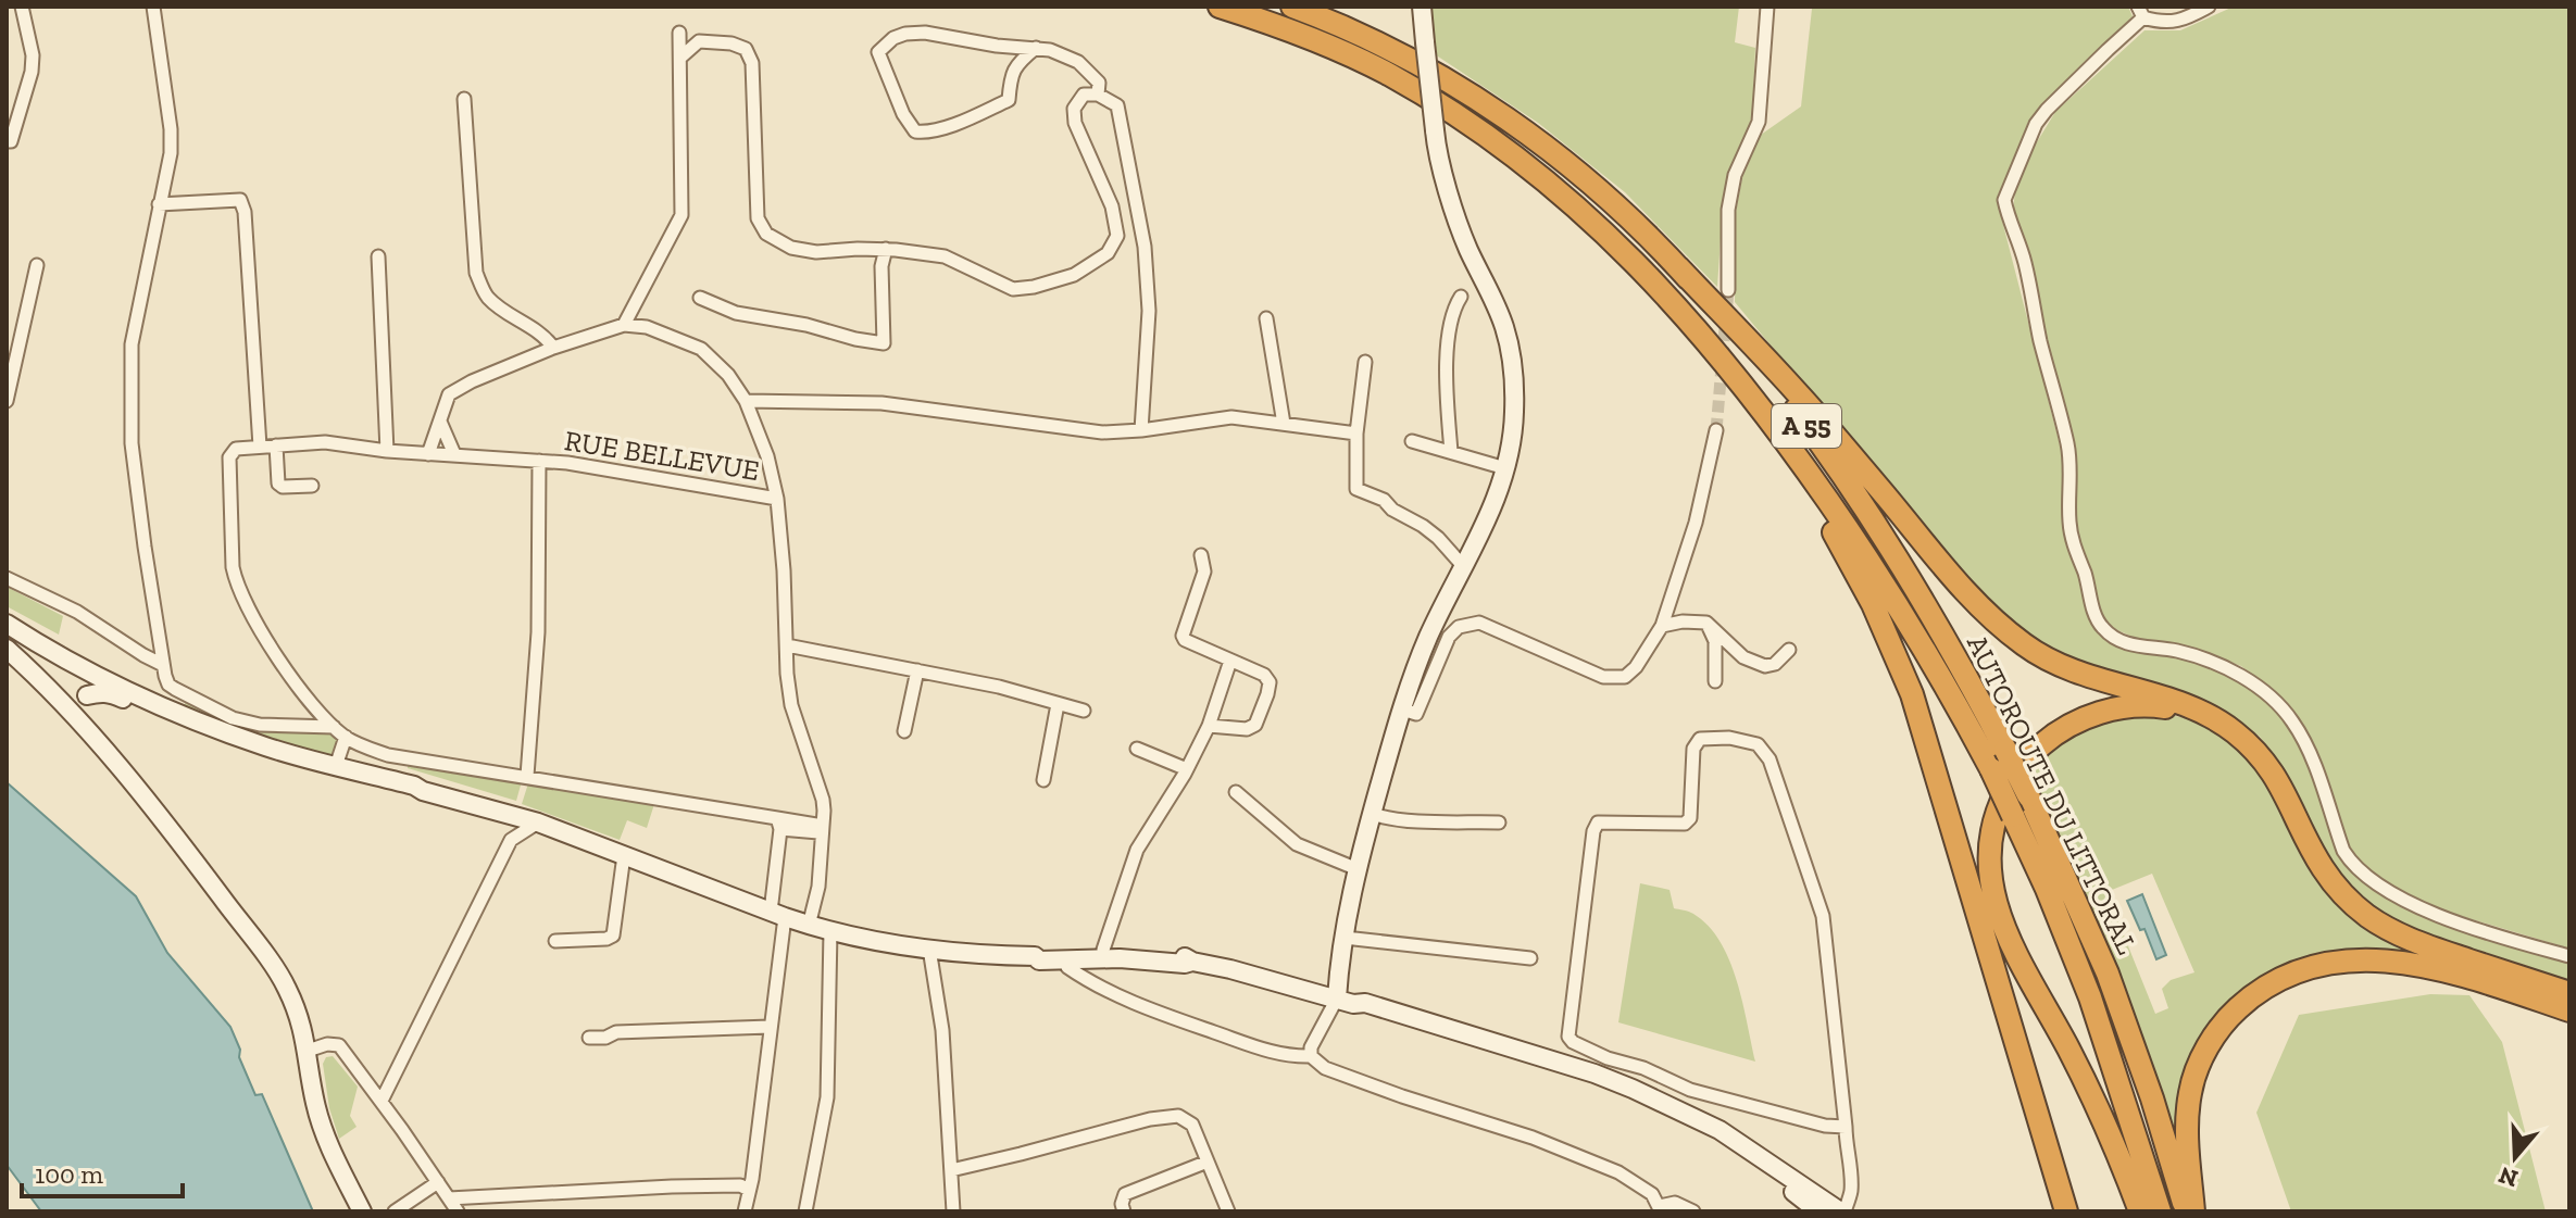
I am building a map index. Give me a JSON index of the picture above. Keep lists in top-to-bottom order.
{
  "streets": {
    "highway": ["A 55", "AUTOROUTE DU LITTORAL"],
    "street": ["RUE BELLEVUE"]
  },
  "scale_bar": "100 m",
  "north": "bottom"
}
